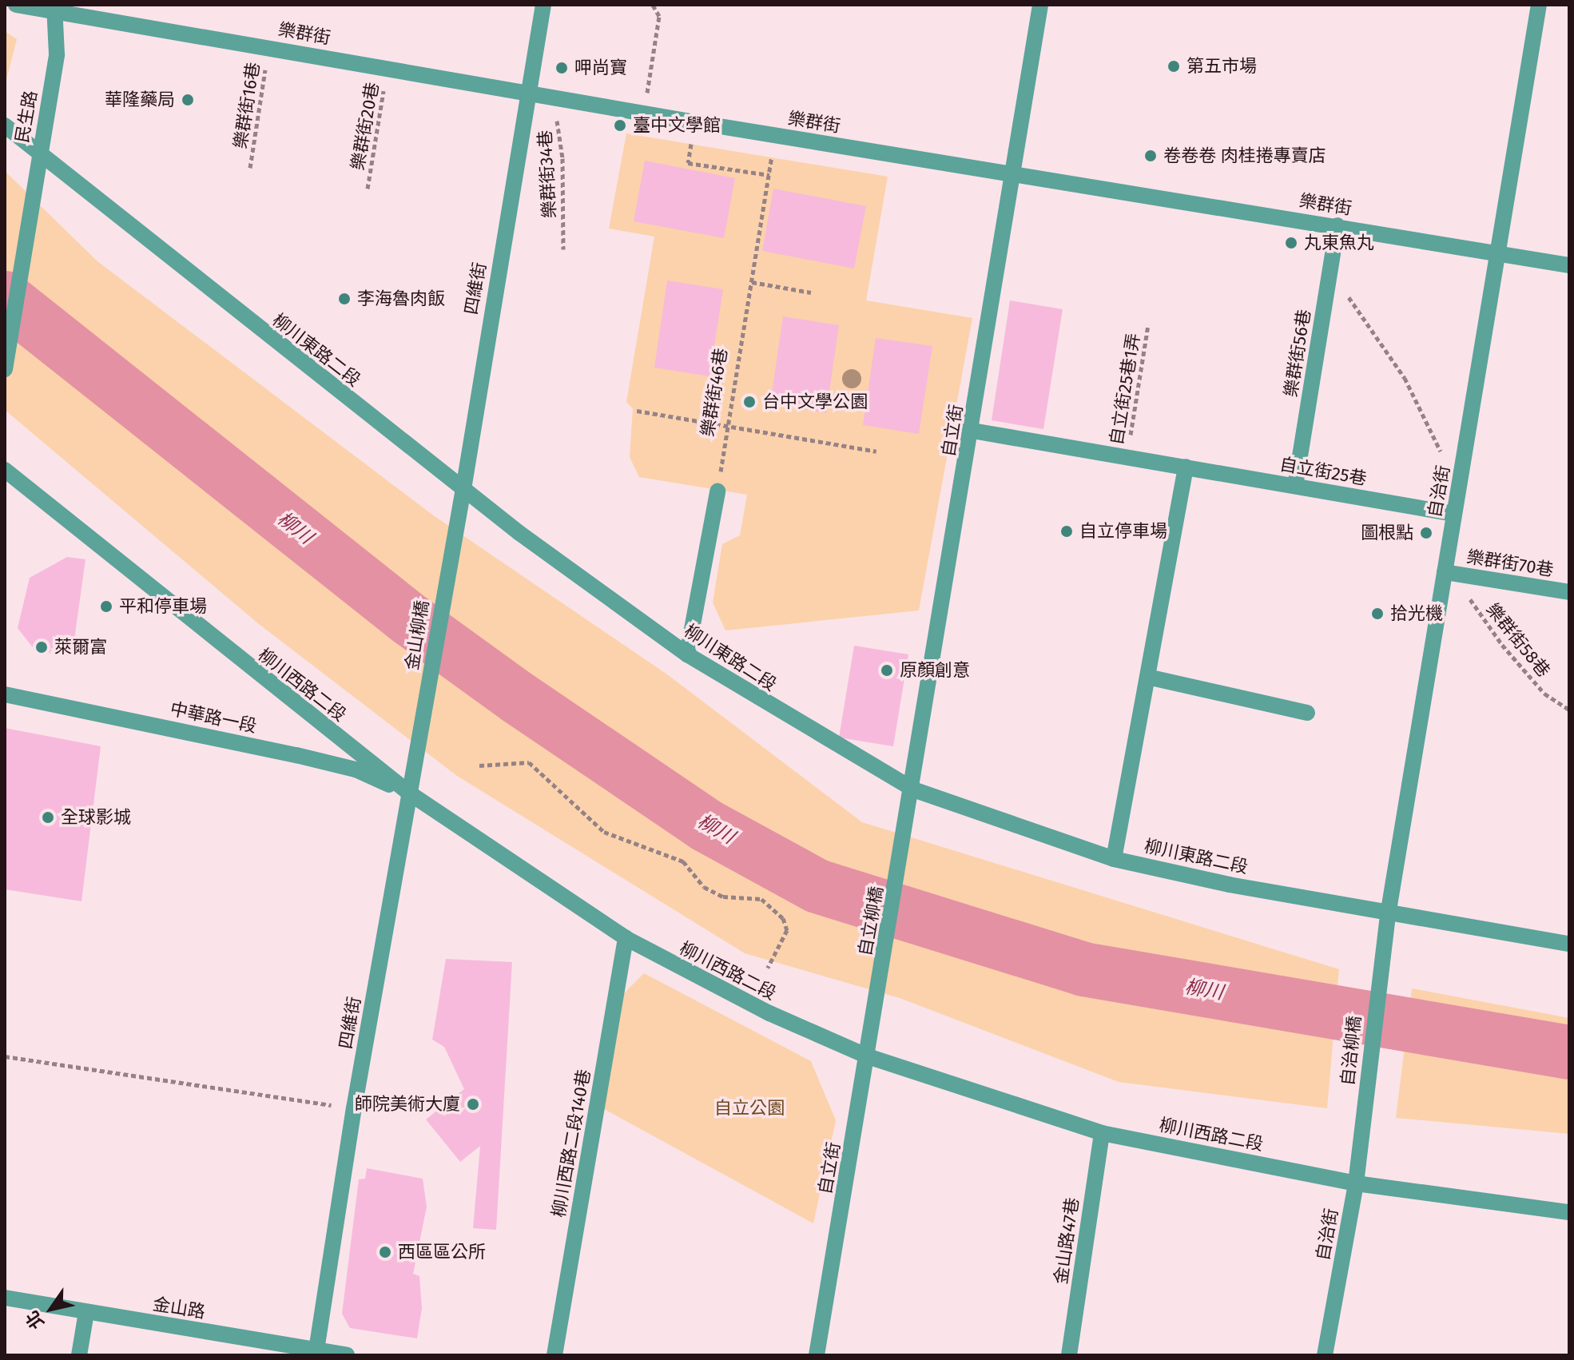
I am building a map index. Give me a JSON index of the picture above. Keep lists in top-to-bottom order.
{
  "streets": {
    "street": [
      "樂群街",
      "民生路",
      "四維街",
      "柳川東路二段",
      "樂群街56巷",
      "自立街",
      "自立街25巷",
      "自治街",
      "樂群街70巷",
      "金山柳橋",
      "柳川西路二段",
      "中華路一段",
      "自立柳橋",
      "自治柳橋",
      "柳川西路二段140巷",
      "金山路47巷",
      "金山路"
    ],
    "path": [
      "樂群街16巷",
      "樂群街20巷",
      "樂群街34巷",
      "自立街25巷1弄",
      "樂群街46巷",
      "樂群街58巷"
    ]
  },
  "crossings": [
    ["樂群街", "樂群街16巷"],
    ["樂群街", "民生路"],
    ["樂群街", "樂群街20巷"],
    ["樂群街", "樂群街34巷"],
    ["樂群街", "四維街"],
    ["樂群街", "樂群街56巷"],
    ["樂群街", "樂群街46巷"],
    ["樂群街", "自立街"],
    ["樂群街", "自治街"],
    ["民生路", "柳川東路二段"],
    ["四維街", "柳川東路二段"],
    ["四維街", "金山柳橋"],
    ["四維街", "柳川西路二段"],
    ["四維街", "中華路一段"],
    ["四維街", "金山路"],
    ["柳川東路二段", "自立街"],
    ["柳川東路二段", "自治街"],
    ["樂群街56巷", "自立街25巷"],
    ["自立街25巷1弄", "自立街25巷"],
    ["自立街", "自立街25巷"],
    ["自立街", "柳川西路二段"],
    ["自立街", "自立柳橋"],
    ["自立街25巷", "自治街"],
    ["自治街", "樂群街70巷"],
    ["自治街", "樂群街58巷"],
    ["自治街", "柳川西路二段"],
    ["自治街", "自治柳橋"],
    ["樂群街70巷", "樂群街58巷"],
    ["柳川西路二段", "中華路一段"],
    ["柳川西路二段", "柳川西路二段140巷"],
    ["柳川西路二段", "金山路47巷"]
  ],
  "water": ["柳川"],
  "parks": ["自立公園"],
  "places": [
    "第五市場",
    "呷尚寶",
    "華隆藥局",
    "臺中文學館",
    "卷卷卷 肉桂捲專賣店",
    "丸東魚丸",
    "李海魯肉飯",
    "台中文學公園",
    "自立停車場",
    "圖根點",
    "平和停車場",
    "拾光機",
    "萊爾富",
    "原顏創意",
    "全球影城",
    "師院美術大廈",
    "西區區公所"
  ],
  "north": "bottom left"
}
